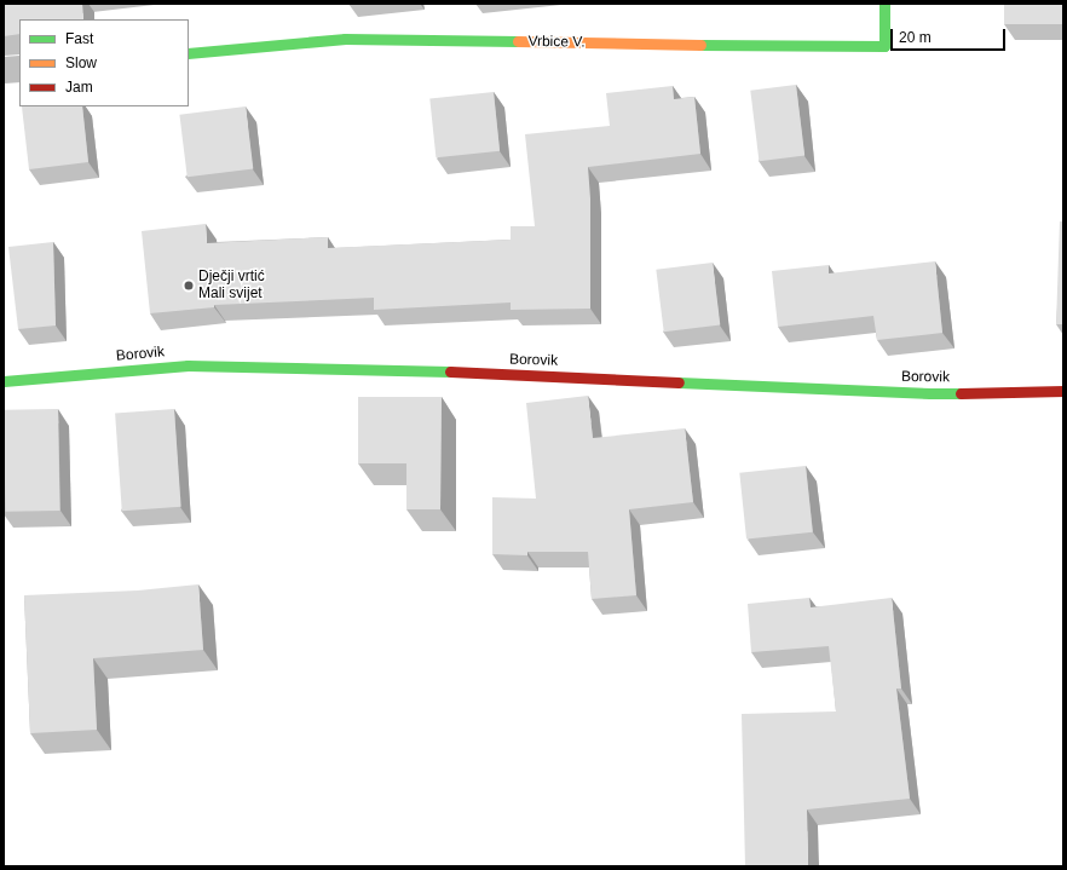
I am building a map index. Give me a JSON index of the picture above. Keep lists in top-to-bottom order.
{
  "streets": {
    "street": ["Vrbice V.", "Borovik"]
  },
  "places": ["Dječji vrtić Mali svijet"],
  "legend": ["Fast", "Slow", "Jam"],
  "scale_bar": "20 m"
}
